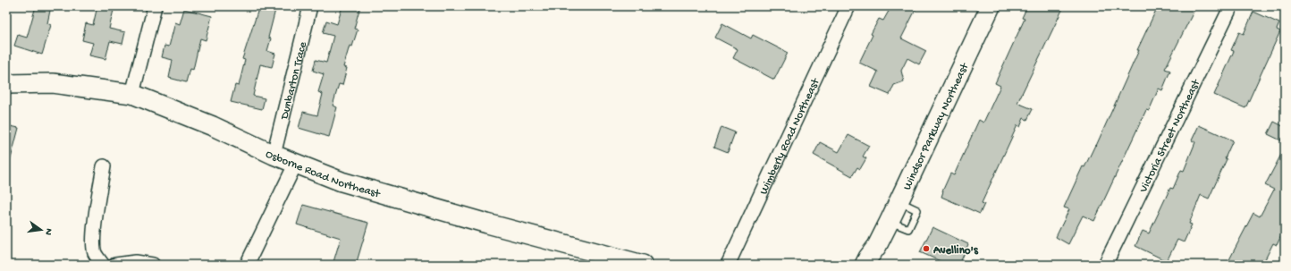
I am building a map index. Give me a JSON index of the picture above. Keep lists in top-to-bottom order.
{
  "streets": {
    "street": [
      "Dunbarton Trace",
      "Windsor Parkway Northeast",
      "Wimberly Road Northeast",
      "Victoria Street Northeast",
      "Osborne Road Northeast"
    ]
  },
  "crossings": [
    ["Dunbarton Trace", "Osborne Road Northeast"]
  ],
  "places": ["Avellino's"],
  "north": "right"
}
